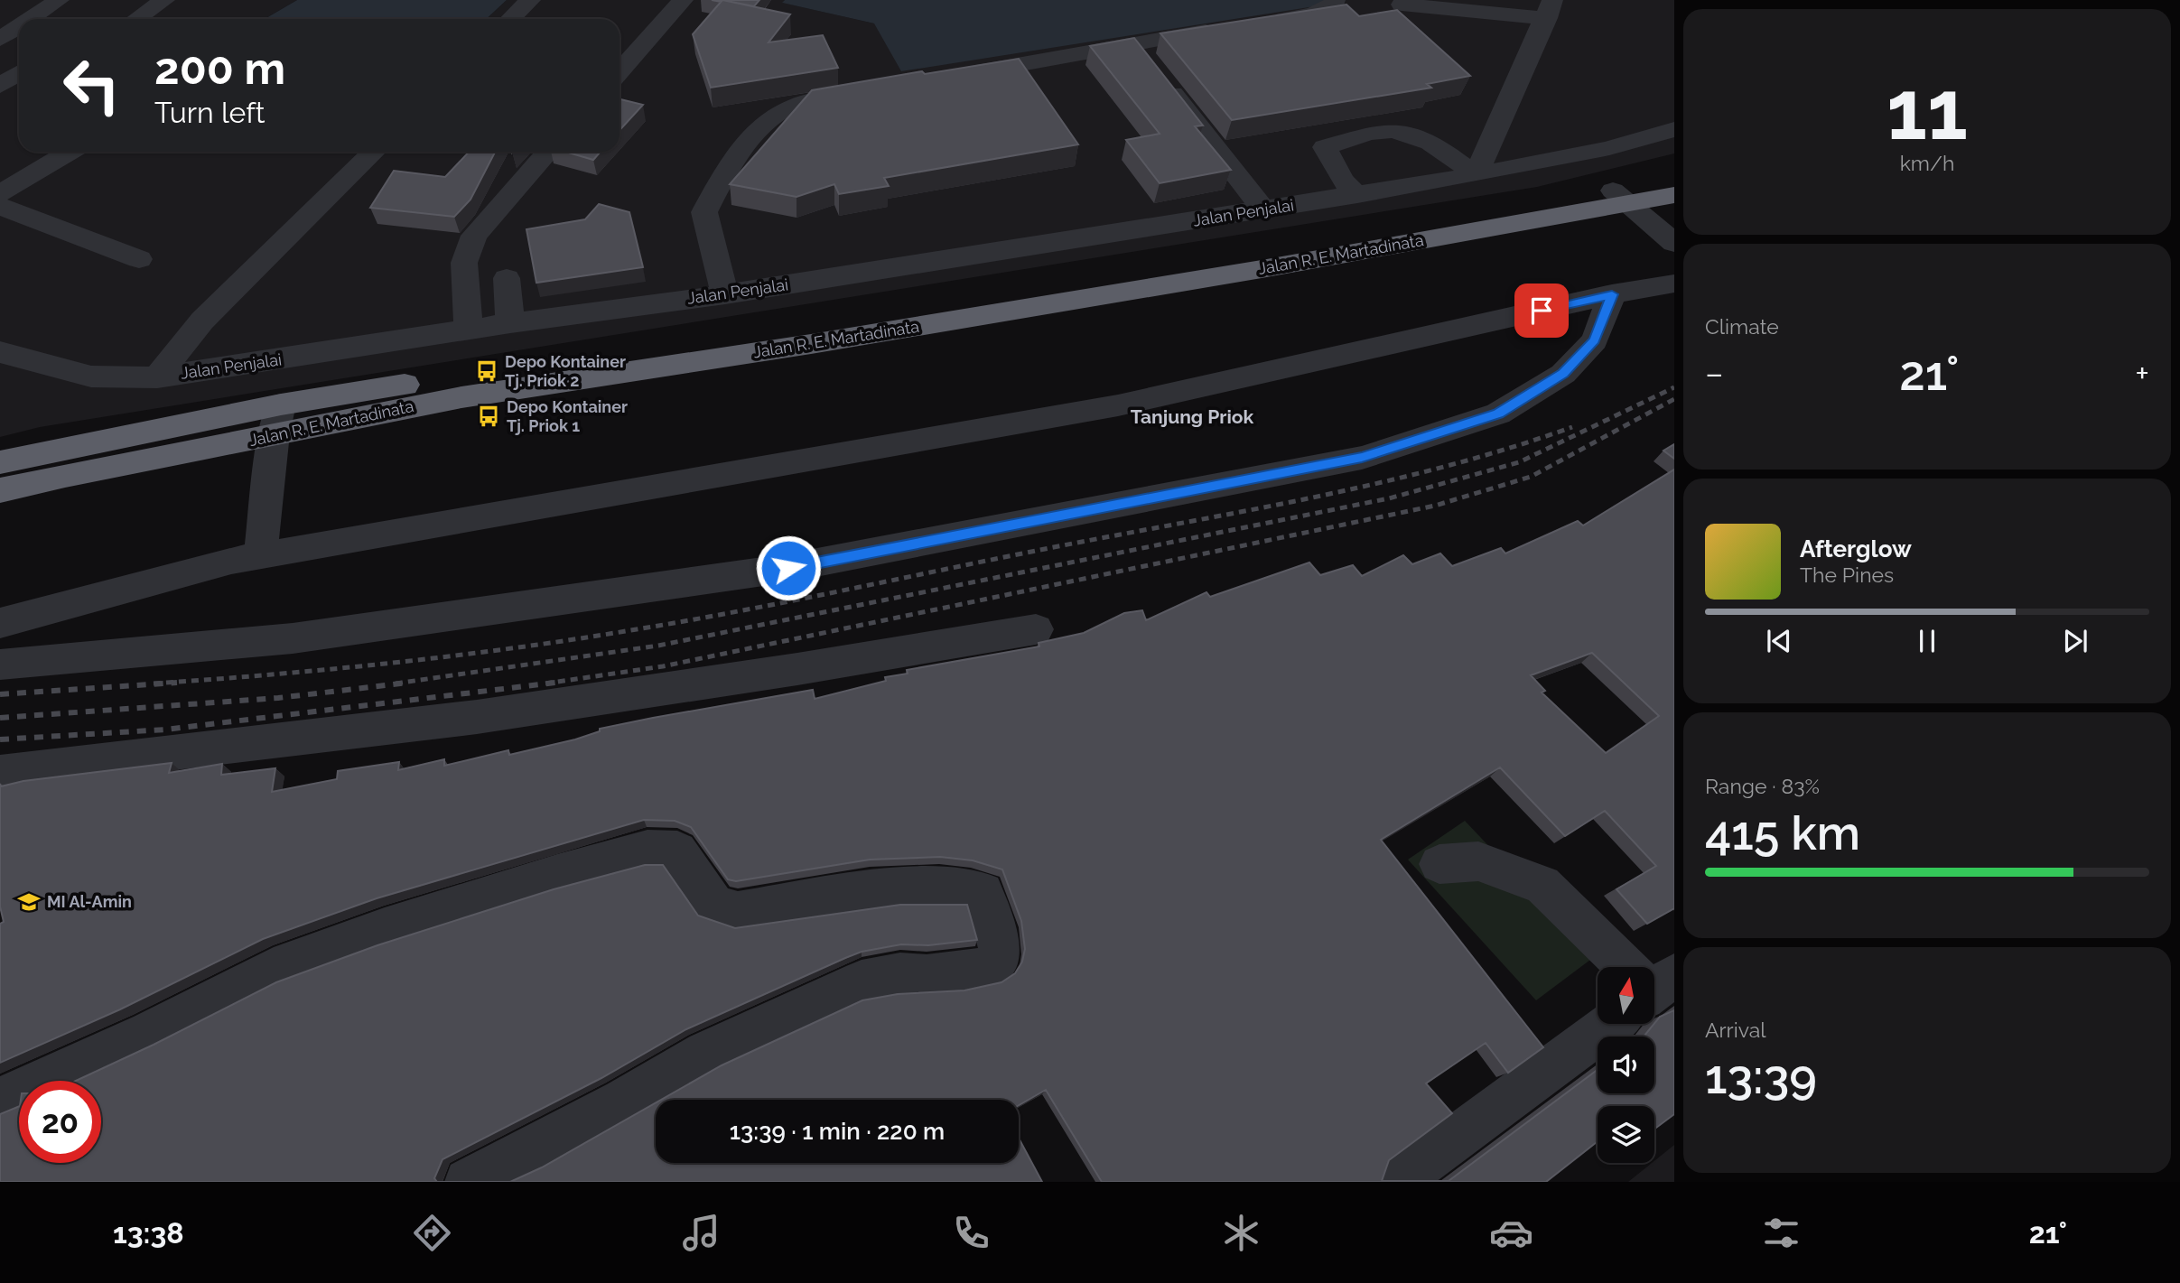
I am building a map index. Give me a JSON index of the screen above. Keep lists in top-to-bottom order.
{
  "streets": {
    "highway": ["Jalan R. E. Martadinata"],
    "street": ["Jalan Penjalai"]
  },
  "districts": ["Tanjung Priok"],
  "places": {
    "bus stop": ["Depo Kontainer Tj. Priok 2", "Depo Kontainer Tj. Priok 1"],
    "school or university": ["MI Al-Amin"]
  },
  "north": "top",
  "page": {
    "tile": [
      ["11", "km/h"],
      "Climate",
      ["Range · 83%", "415 km"],
      ["Arrival", "13:39"]
    ],
    "turn": ["200 m", "Turn left"],
    "heat": ["−", "21°", "+"],
    "song": ["Afterglow", "The Pines"],
    "limit": "20",
    "trip": "13:39 · 1 min · 220 m",
    "tabs": ["13:38", "21°"]
  }
}
